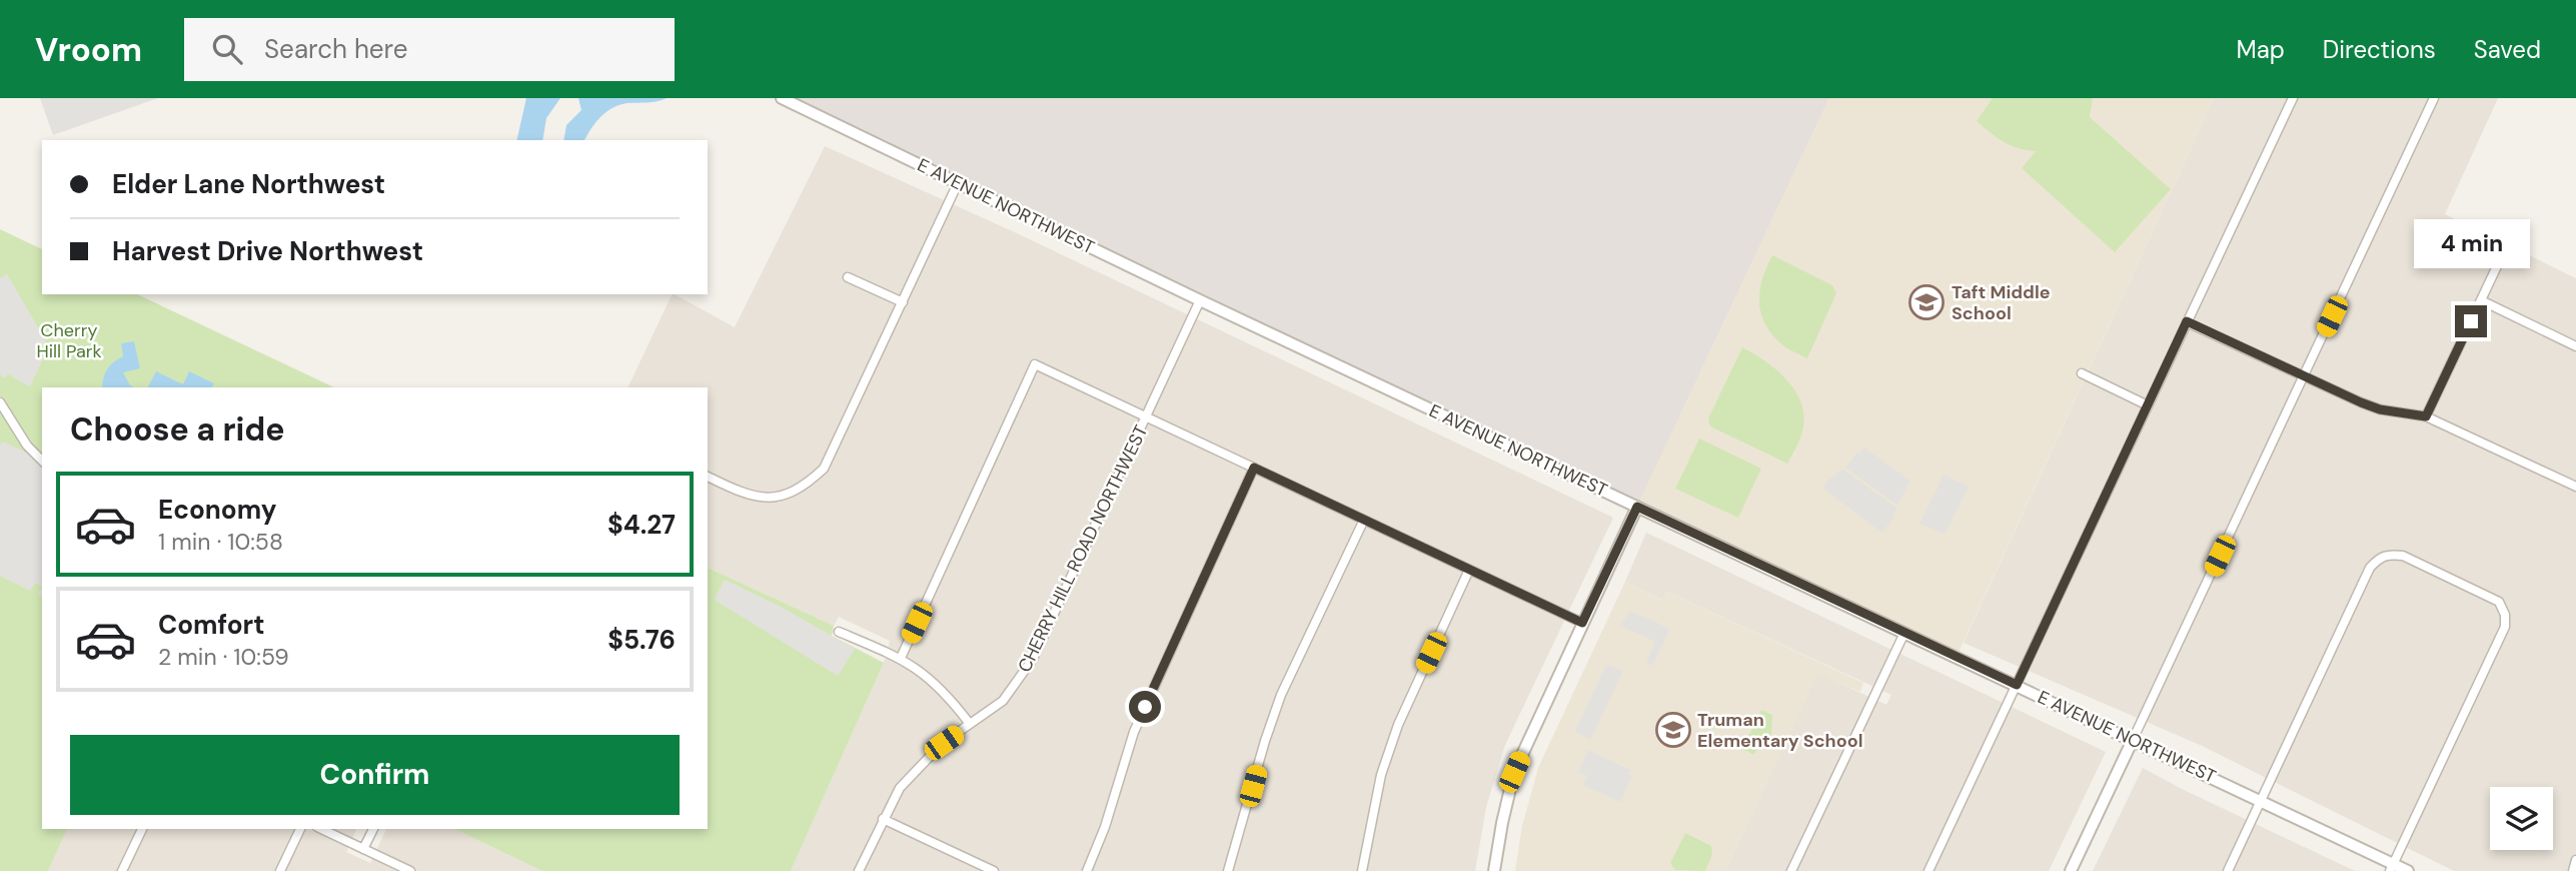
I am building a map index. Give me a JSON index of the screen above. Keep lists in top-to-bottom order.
{
  "streets": {
    "street": ["E AVENUE NORTHWEST", "CHERRY HILL ROAD NORTHWEST"]
  },
  "crossings": [
    ["E AVENUE NORTHWEST", "CHERRY HILL ROAD NORTHWEST"]
  ],
  "parks": ["Cherry Hill Park"],
  "places": {
    "school or university": ["Taft Middle School", "Truman Elementary School"]
  },
  "page": {
    "header": "Vroom",
    "search": "Search here",
    "nav": ["Map", "Directions", "Saved"],
    "banner": ["Elder Lane Northwest", "Harvest Drive Northwest"],
    "bubble": "4 min",
    "heading": "Choose a ride",
    "list": [
      {
        "name": "Economy",
        "note": "1 min · 10:58",
        "value": "$4.27"
      },
      {
        "name": "Comfort",
        "note": "2 min · 10:59",
        "value": "$5.76"
      }
    ],
    "buttons": "Confirm"
  }
}
